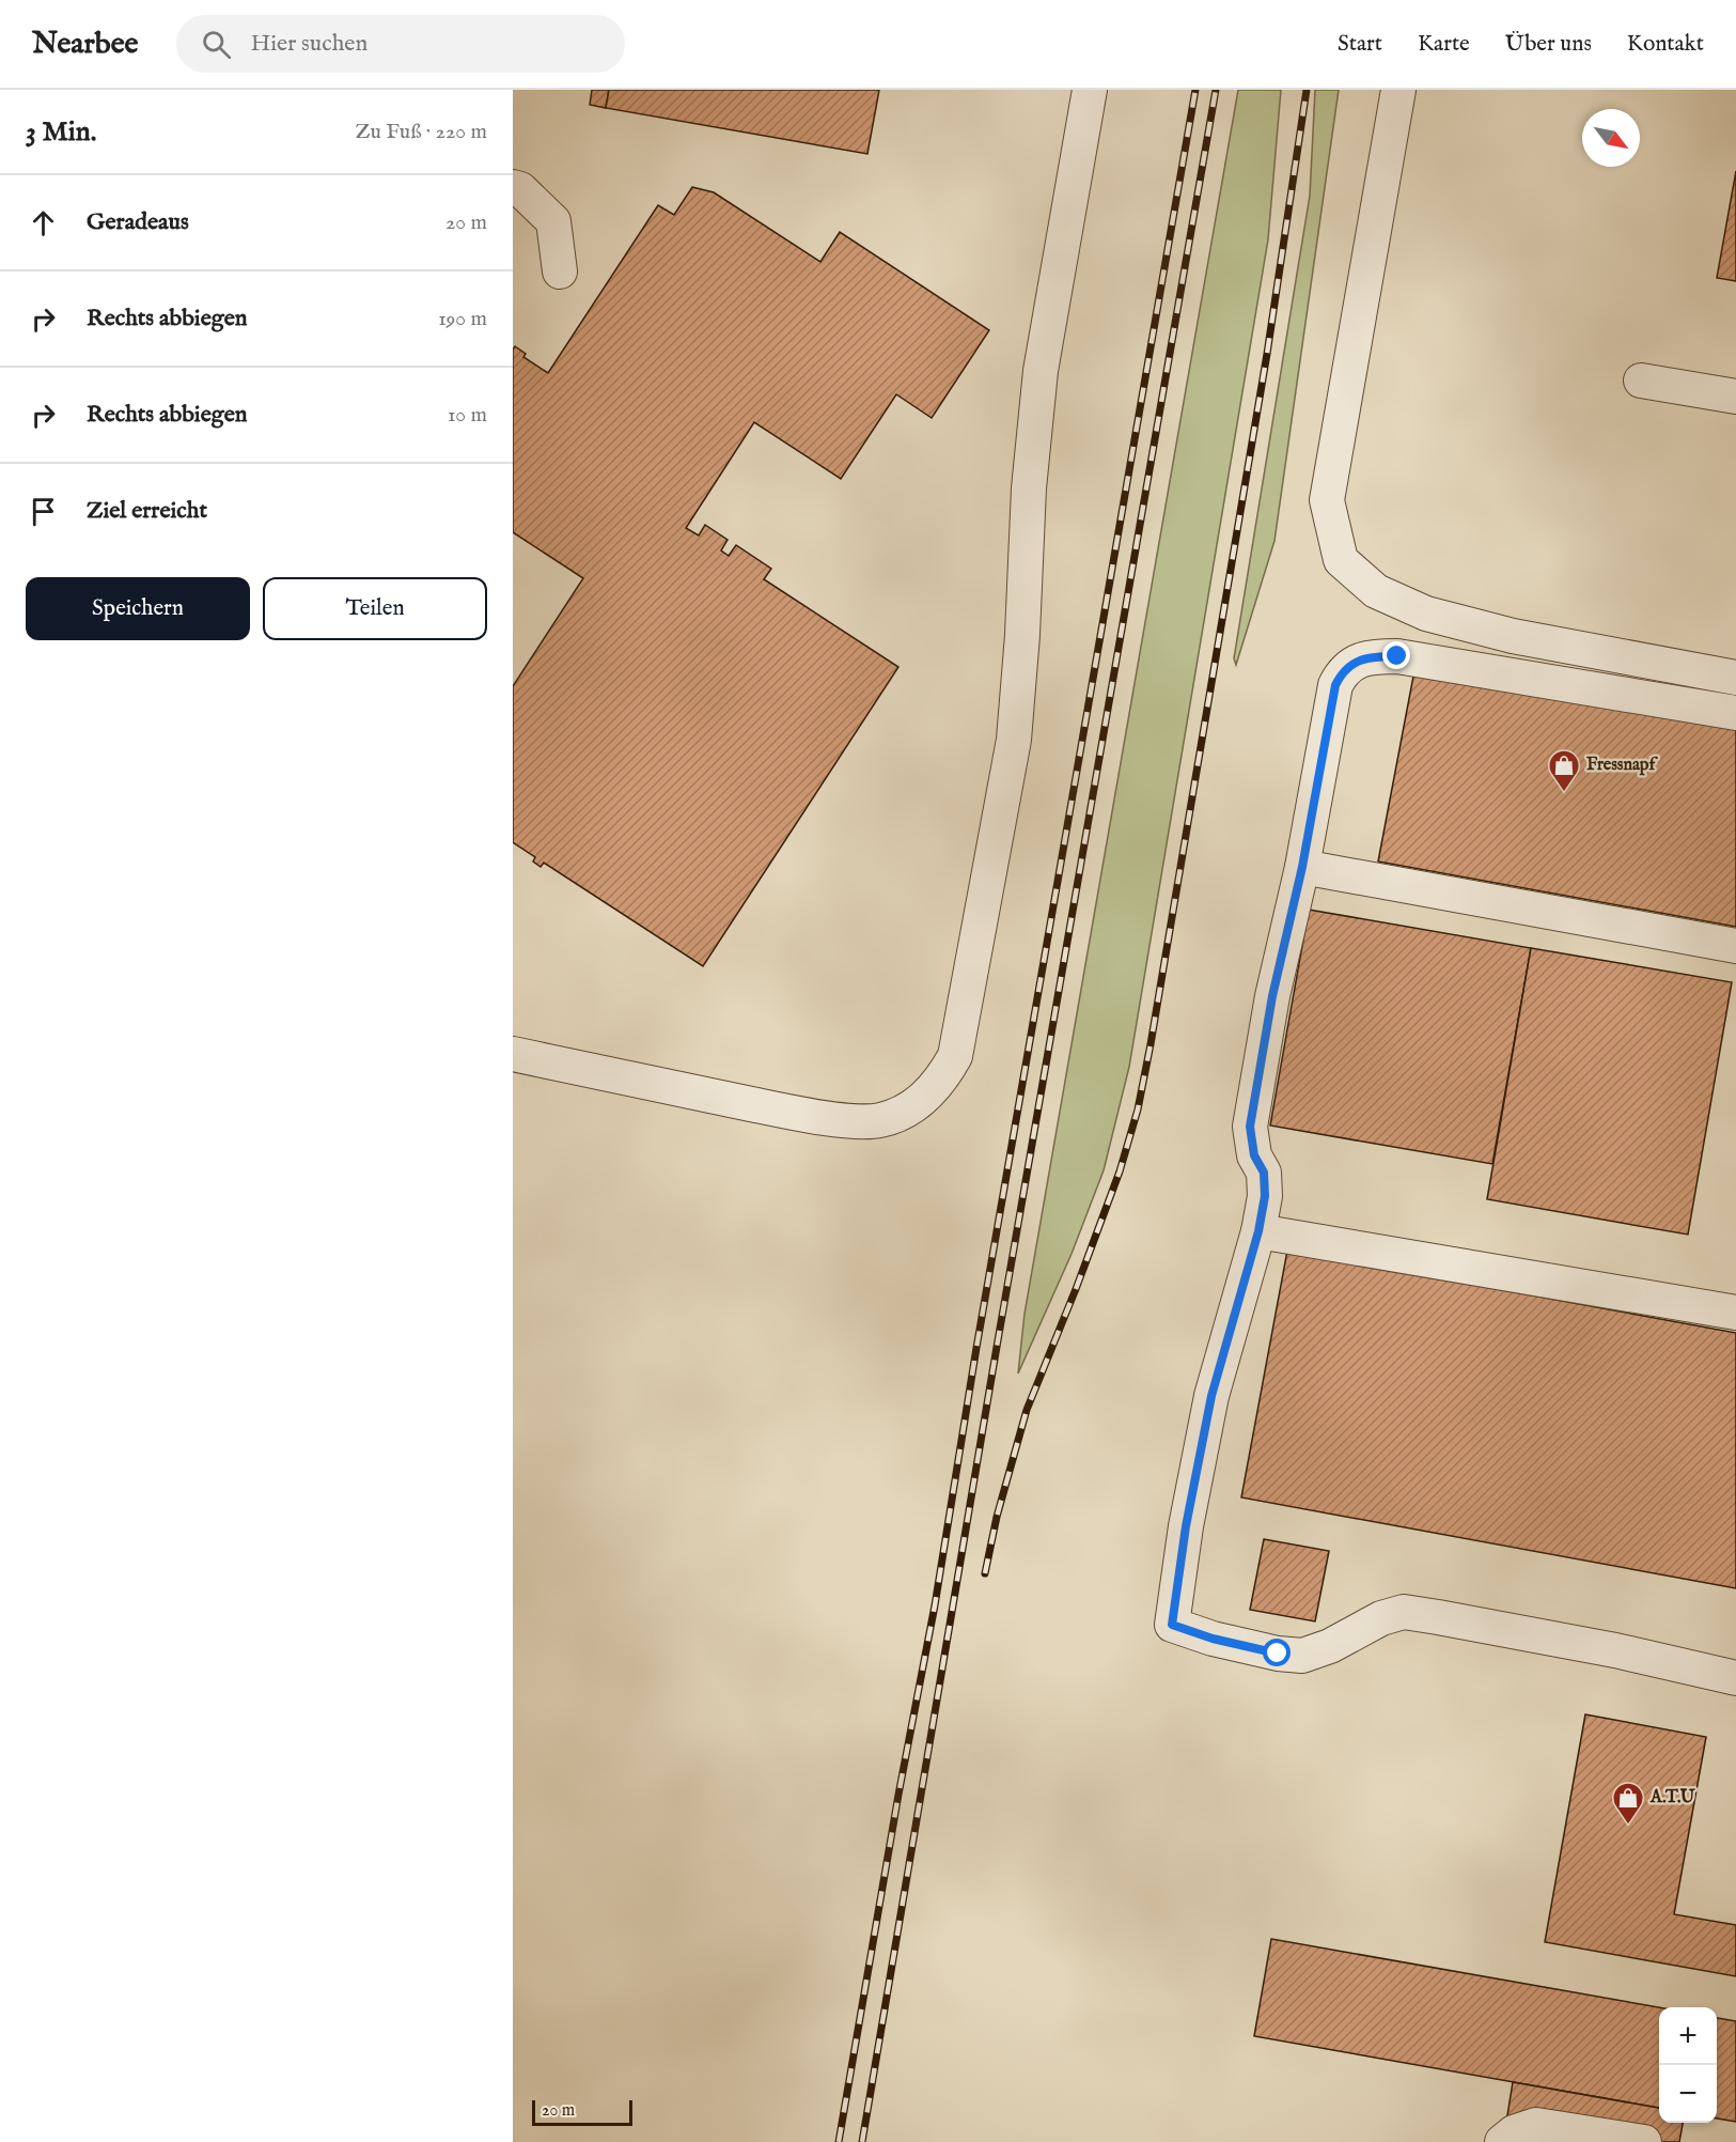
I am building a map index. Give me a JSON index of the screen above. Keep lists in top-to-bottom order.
{
  "places": {
    "shop": ["Fressnapf", "A.T.U"]
  },
  "scale_bar": "20 m",
  "north": "bottom right",
  "page": {
    "header": "Nearbee",
    "search": "Hier suchen",
    "nav": [
      "Start",
      "Karte",
      "Über uns",
      "Kontakt"
    ],
    "heading": ["3 Min.", "Zu Fuß · 220 m"],
    "list": [
      ["Geradeaus", "20 m"],
      ["Rechts abbiegen", "190 m"],
      ["Rechts abbiegen", "10 m"],
      "Ziel erreicht"
    ],
    "buttons": ["Speichern", "Teilen"],
    "map_buttons": ["+", "−"],
    "scale": "20 m"
  }
}
